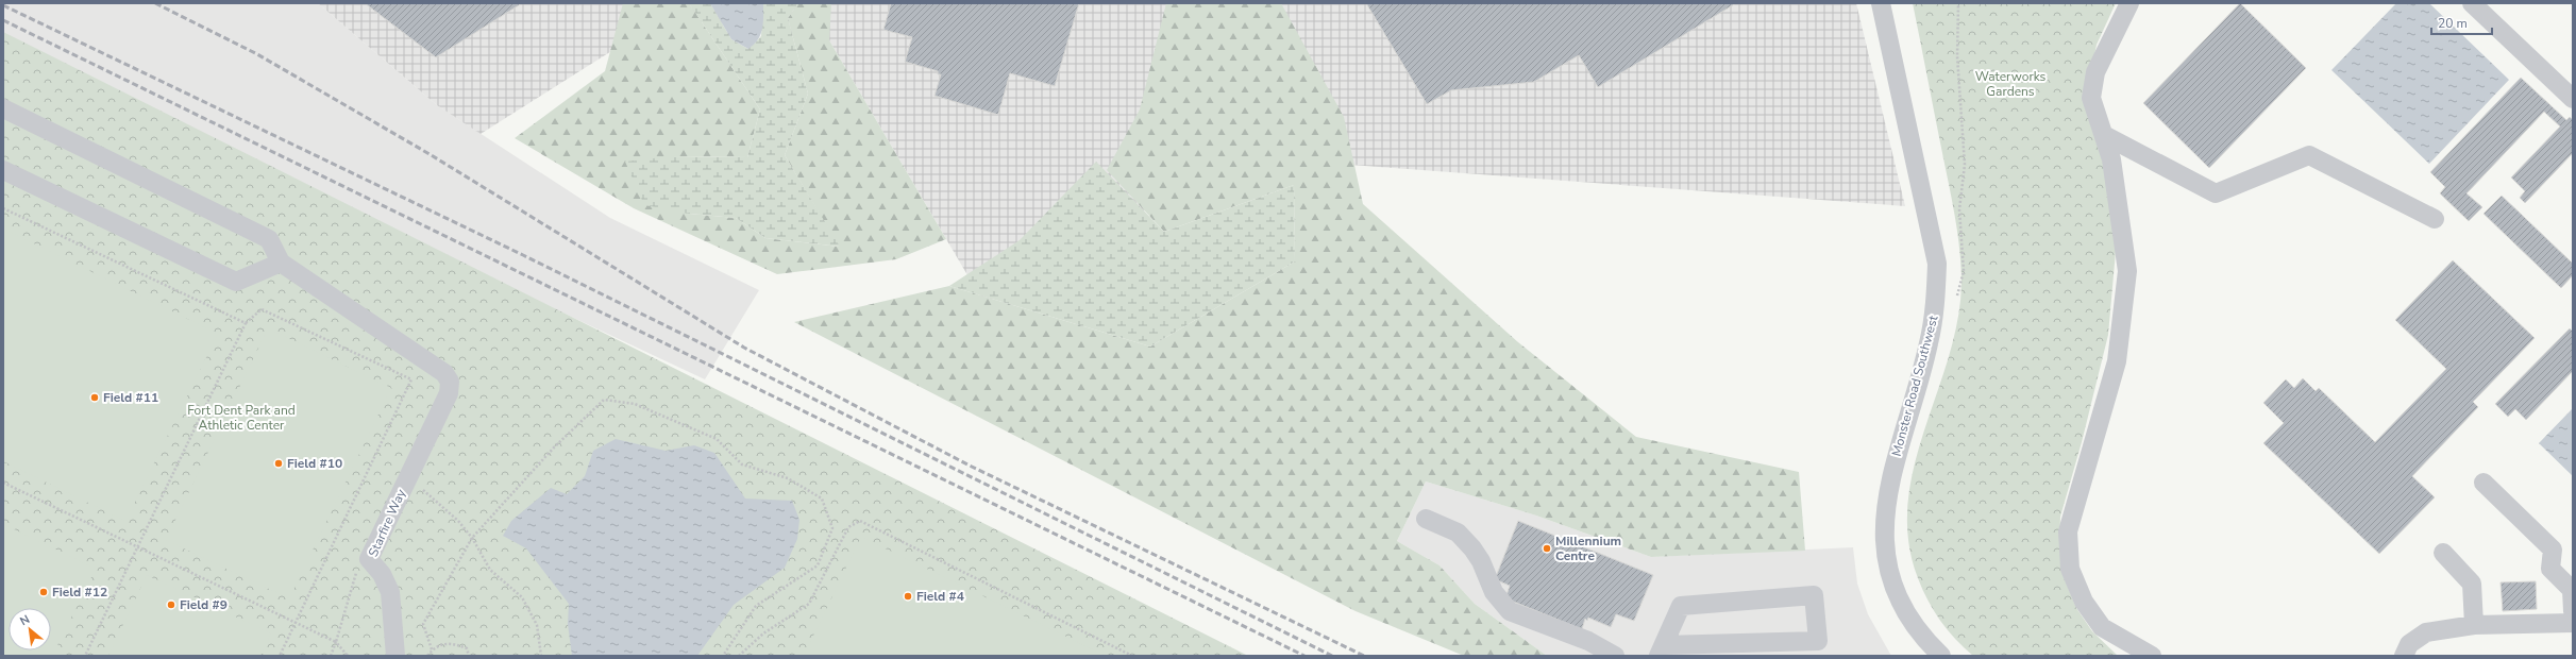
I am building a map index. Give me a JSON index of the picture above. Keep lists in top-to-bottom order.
{
  "streets": {
    "street": ["Monster Road Southwest", "Starfire Way"]
  },
  "parks": ["Waterworks Gardens", "Fort Dent Park and Athletic Center"],
  "places": [
    "Field #11",
    "Field #10",
    "Millennium Centre",
    "Field #12",
    "Field #4",
    "Field #9"
  ],
  "scale_bar": "20 m",
  "north": "top left"
}
